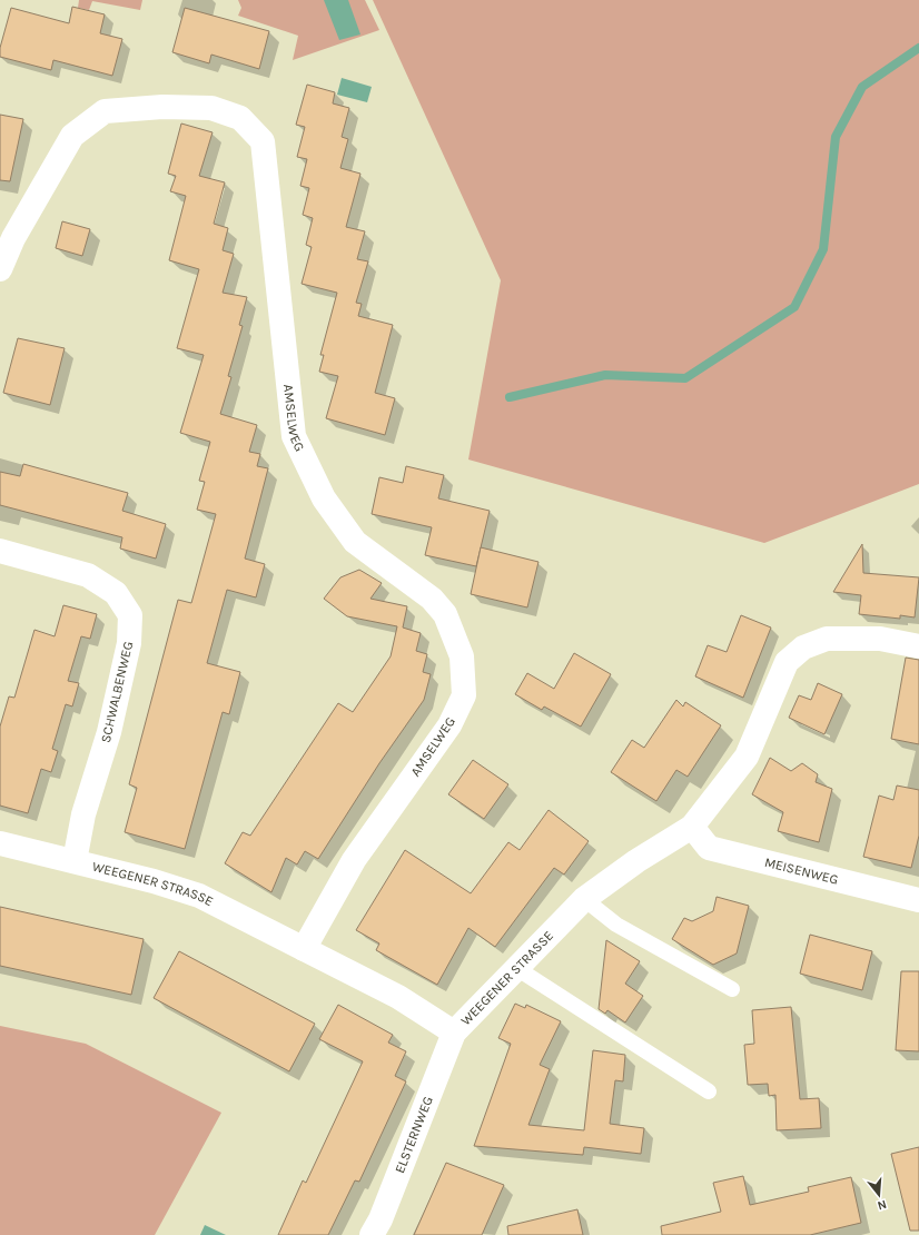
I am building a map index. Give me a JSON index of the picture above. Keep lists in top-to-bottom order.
{
  "streets": {
    "street": [
      "AMSELWEG",
      "SCHWALBENWEG",
      "MEISENWEG",
      "WEEGENER STRASSE",
      "ELSTERNWEG"
    ]
  },
  "crossings": [
    ["AMSELWEG", "WEEGENER STRASSE"],
    ["SCHWALBENWEG", "WEEGENER STRASSE"],
    ["MEISENWEG", "WEEGENER STRASSE"],
    ["WEEGENER STRASSE", "ELSTERNWEG"]
  ],
  "north": "bottom"
}
